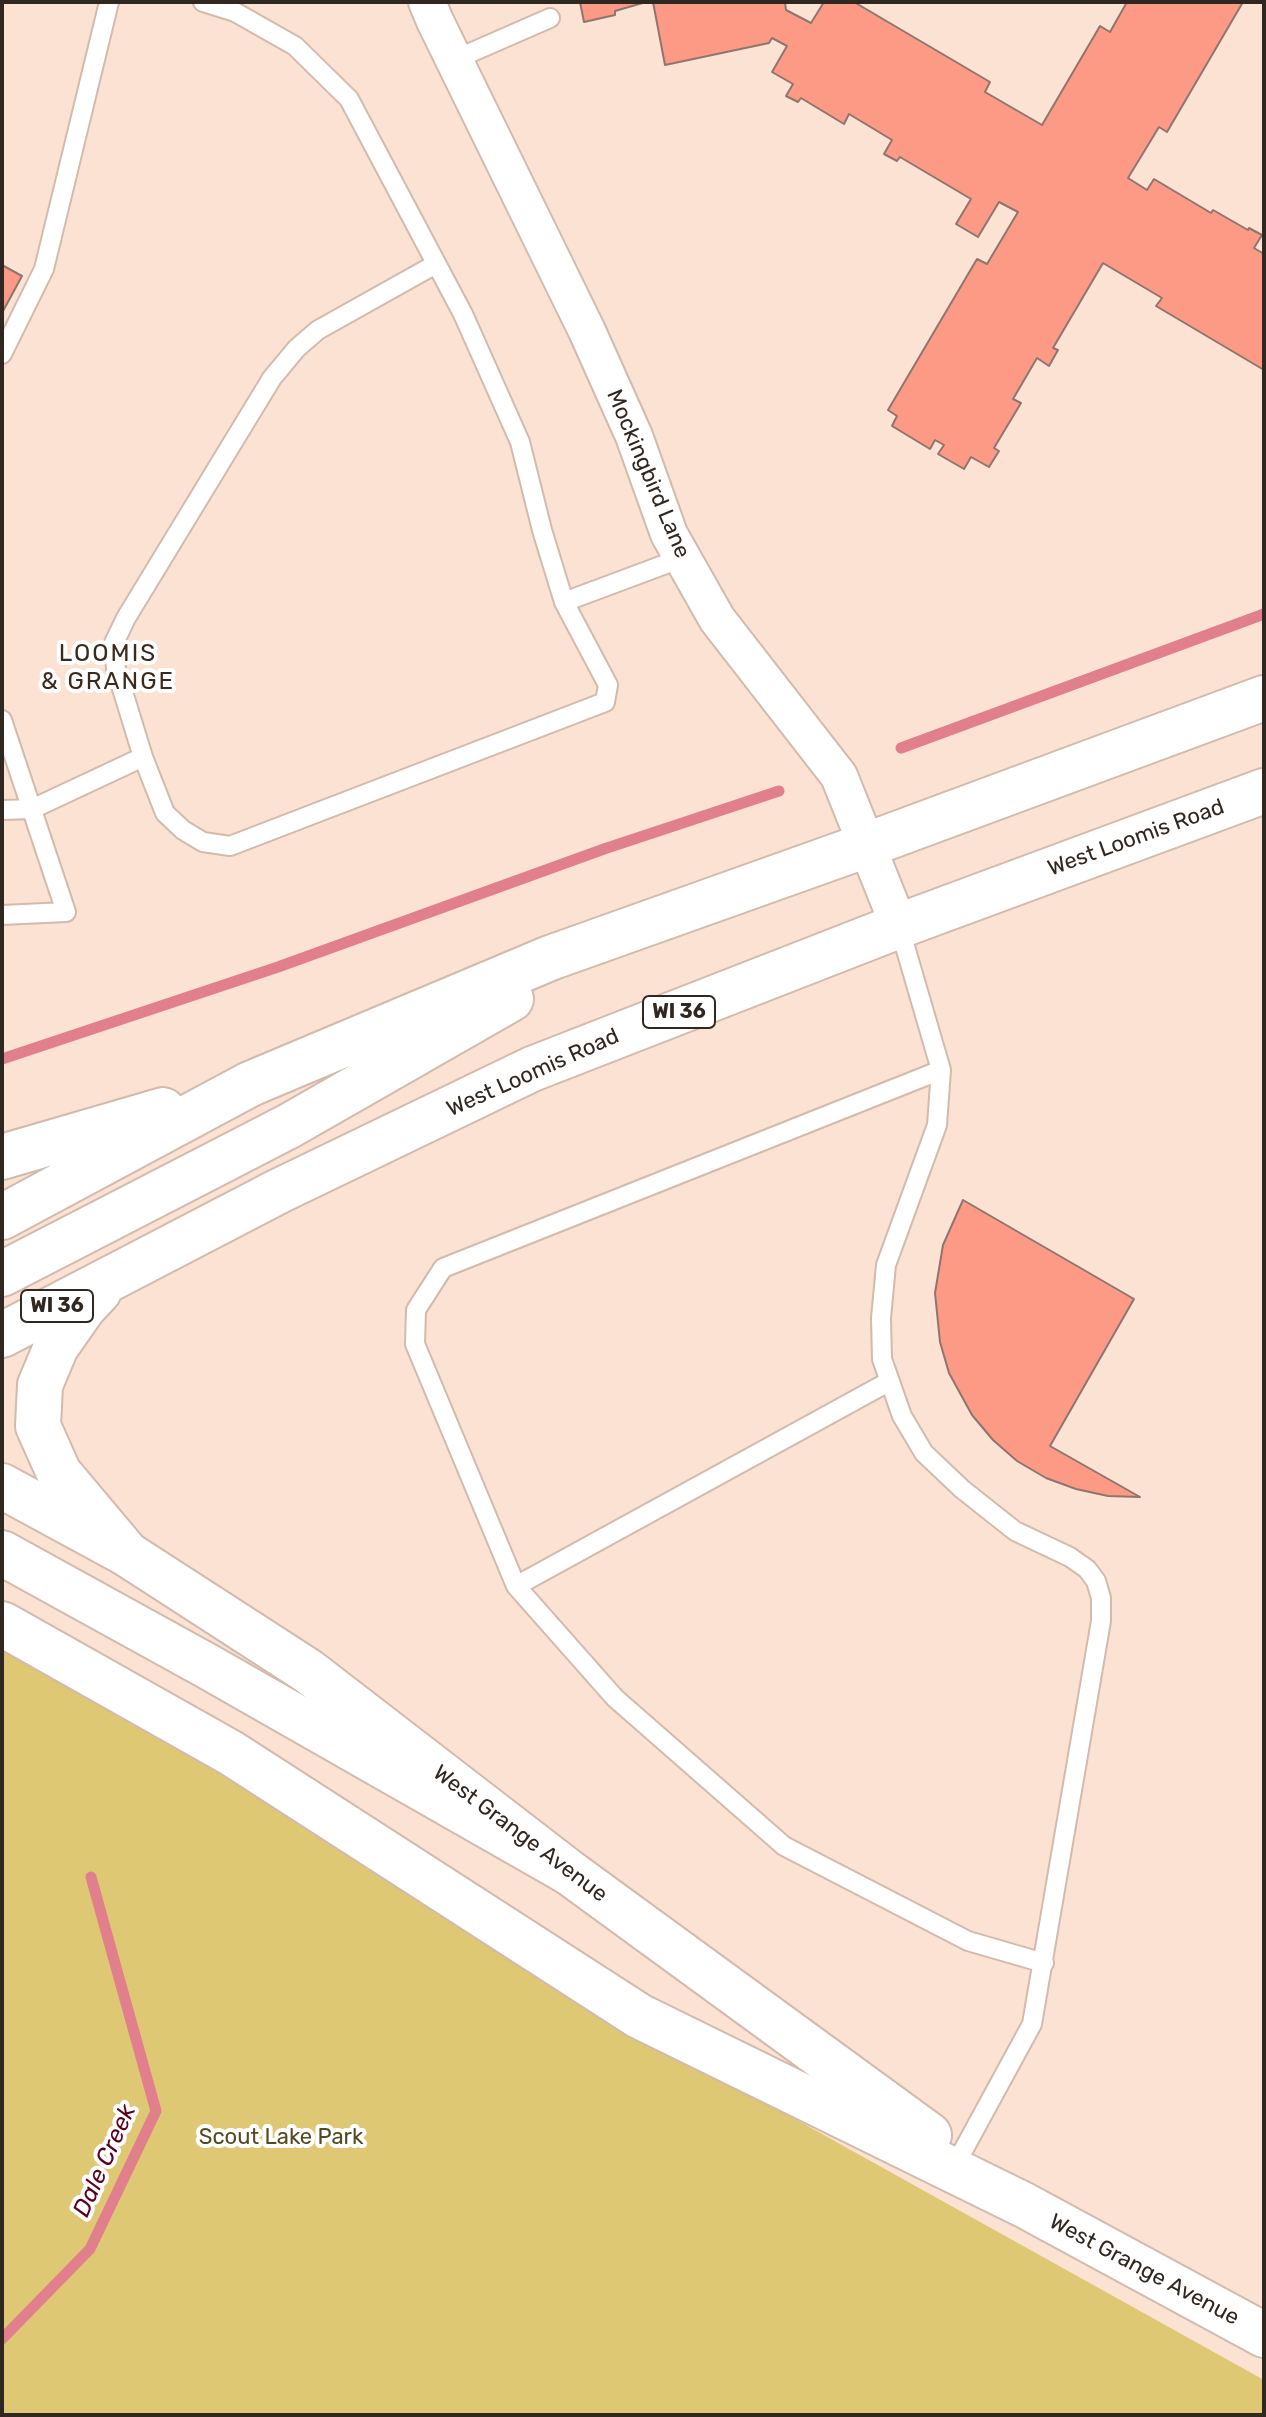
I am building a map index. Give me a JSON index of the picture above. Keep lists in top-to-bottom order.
{
  "streets": {
    "main road": ["West Loomis Road", "WI 36", "West Grange Avenue"],
    "street": ["Mockingbird Lane"]
  },
  "crossings": [
    ["Mockingbird Lane", "West Loomis Road"]
  ],
  "districts": ["LOOMIS & GRANGE"],
  "water": ["Dale Creek"],
  "parks": ["Scout Lake Park"]
}
